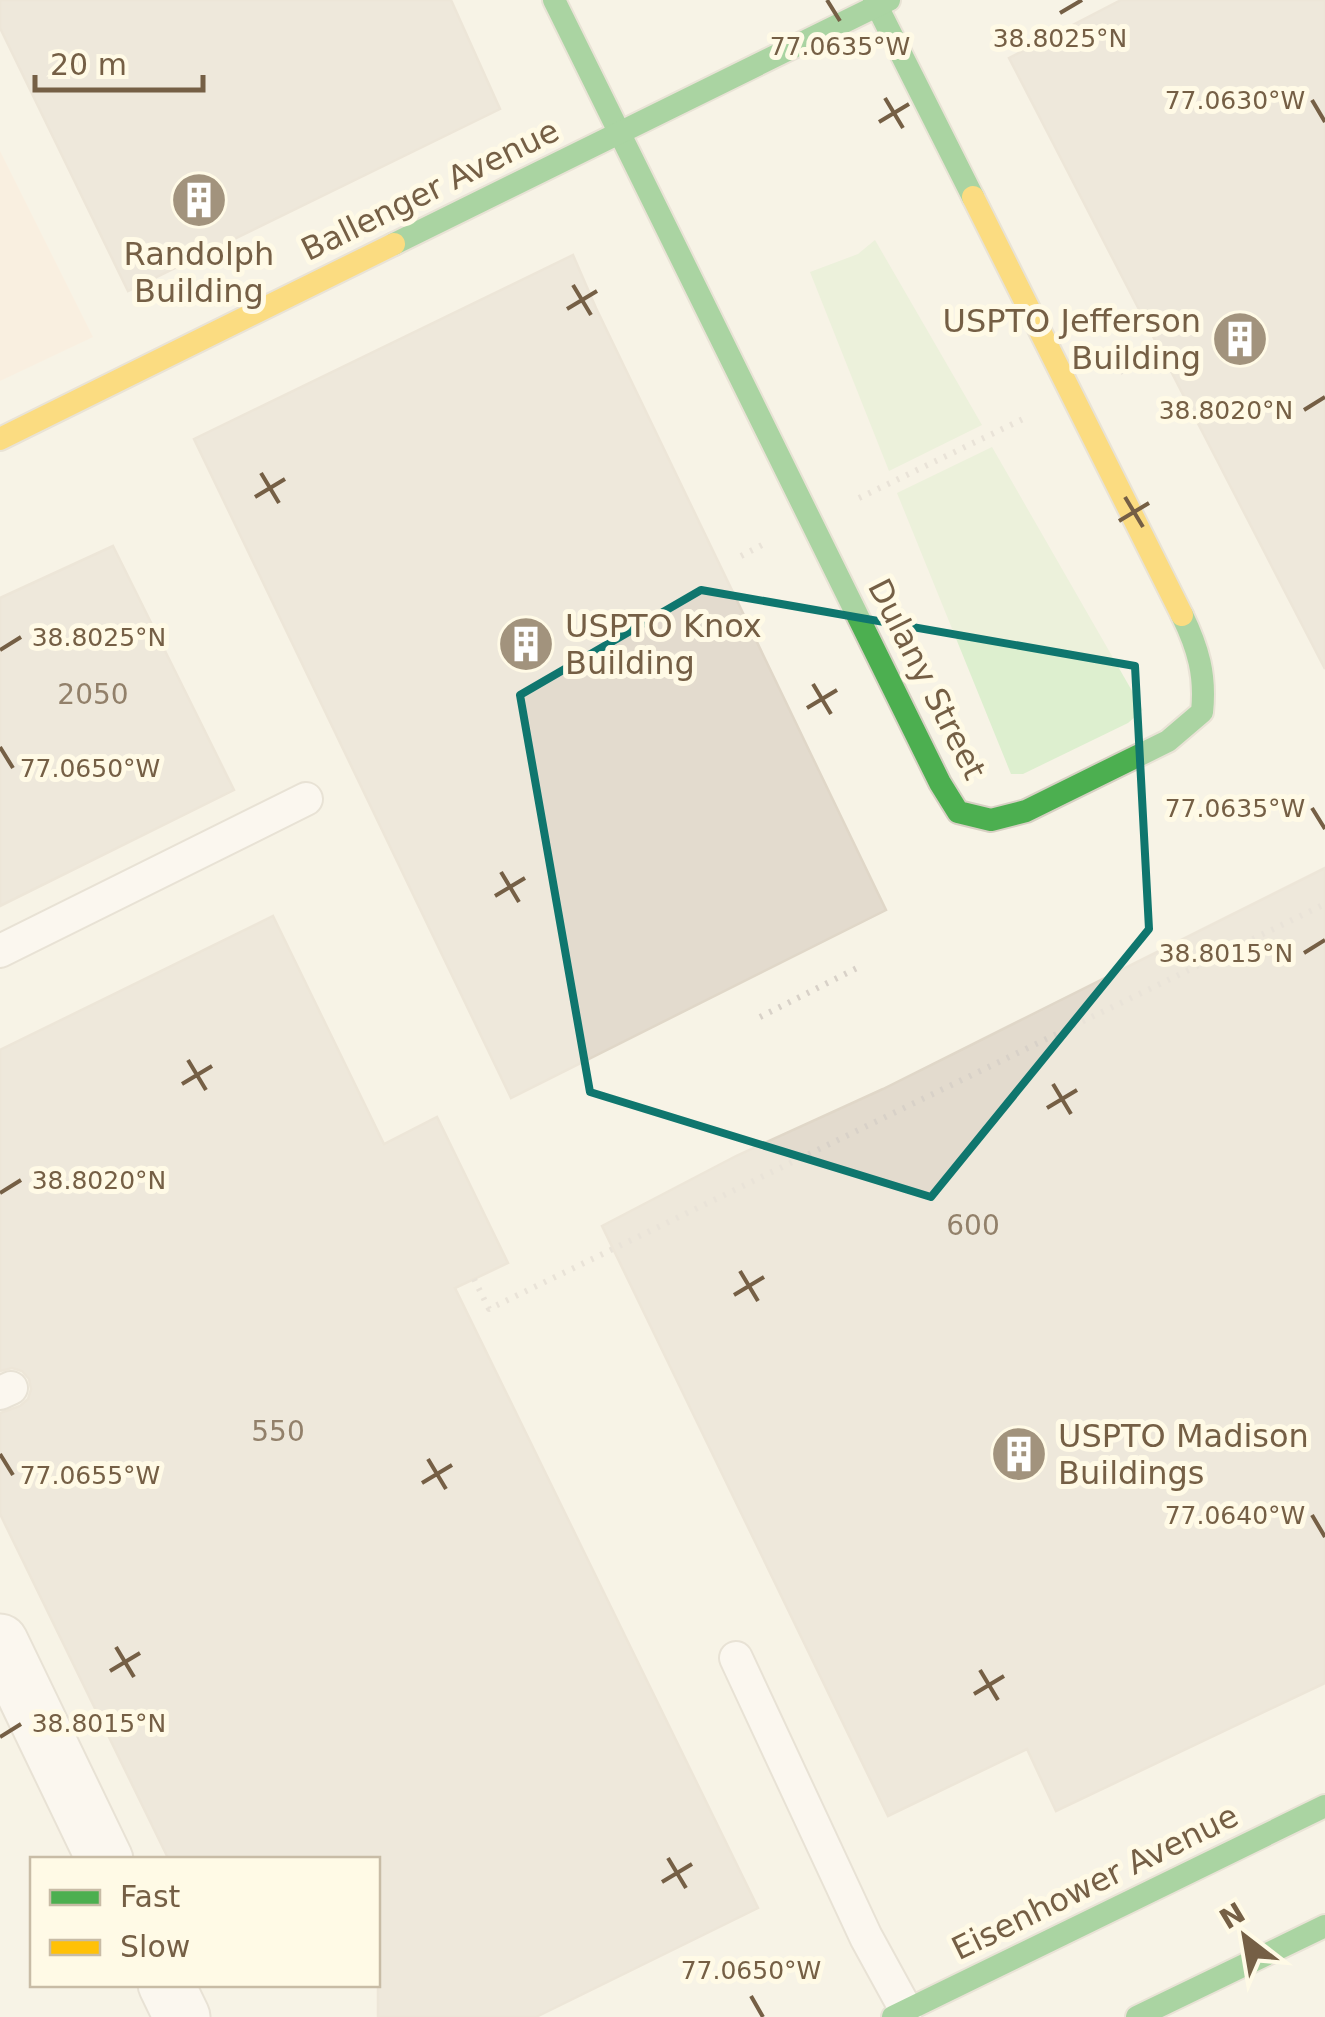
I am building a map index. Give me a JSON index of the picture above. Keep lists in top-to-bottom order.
{
  "streets": {
    "street": ["Ballenger Avenue", "Dulany Street", "Eisenhower Avenue"]
  },
  "crossings": [
    ["Ballenger Avenue", "Dulany Street"]
  ],
  "places": {
    "building": [
      "Randolph Building",
      "USPTO Jefferson Building",
      "USPTO Knox Building",
      "USPTO Madison Buildings"
    ]
  },
  "house_numbers": ["2050", "600", "550"],
  "legend": ["Fast", "Slow"],
  "scale_bar": "20 m",
  "north": "top left",
  "coordinates": [
    "38.8025°N",
    "77.0635°W",
    "77.0630°W",
    "38.8020°N",
    "77.0650°W",
    "38.8015°N",
    "77.0655°W",
    "77.0640°W"
  ]
}
